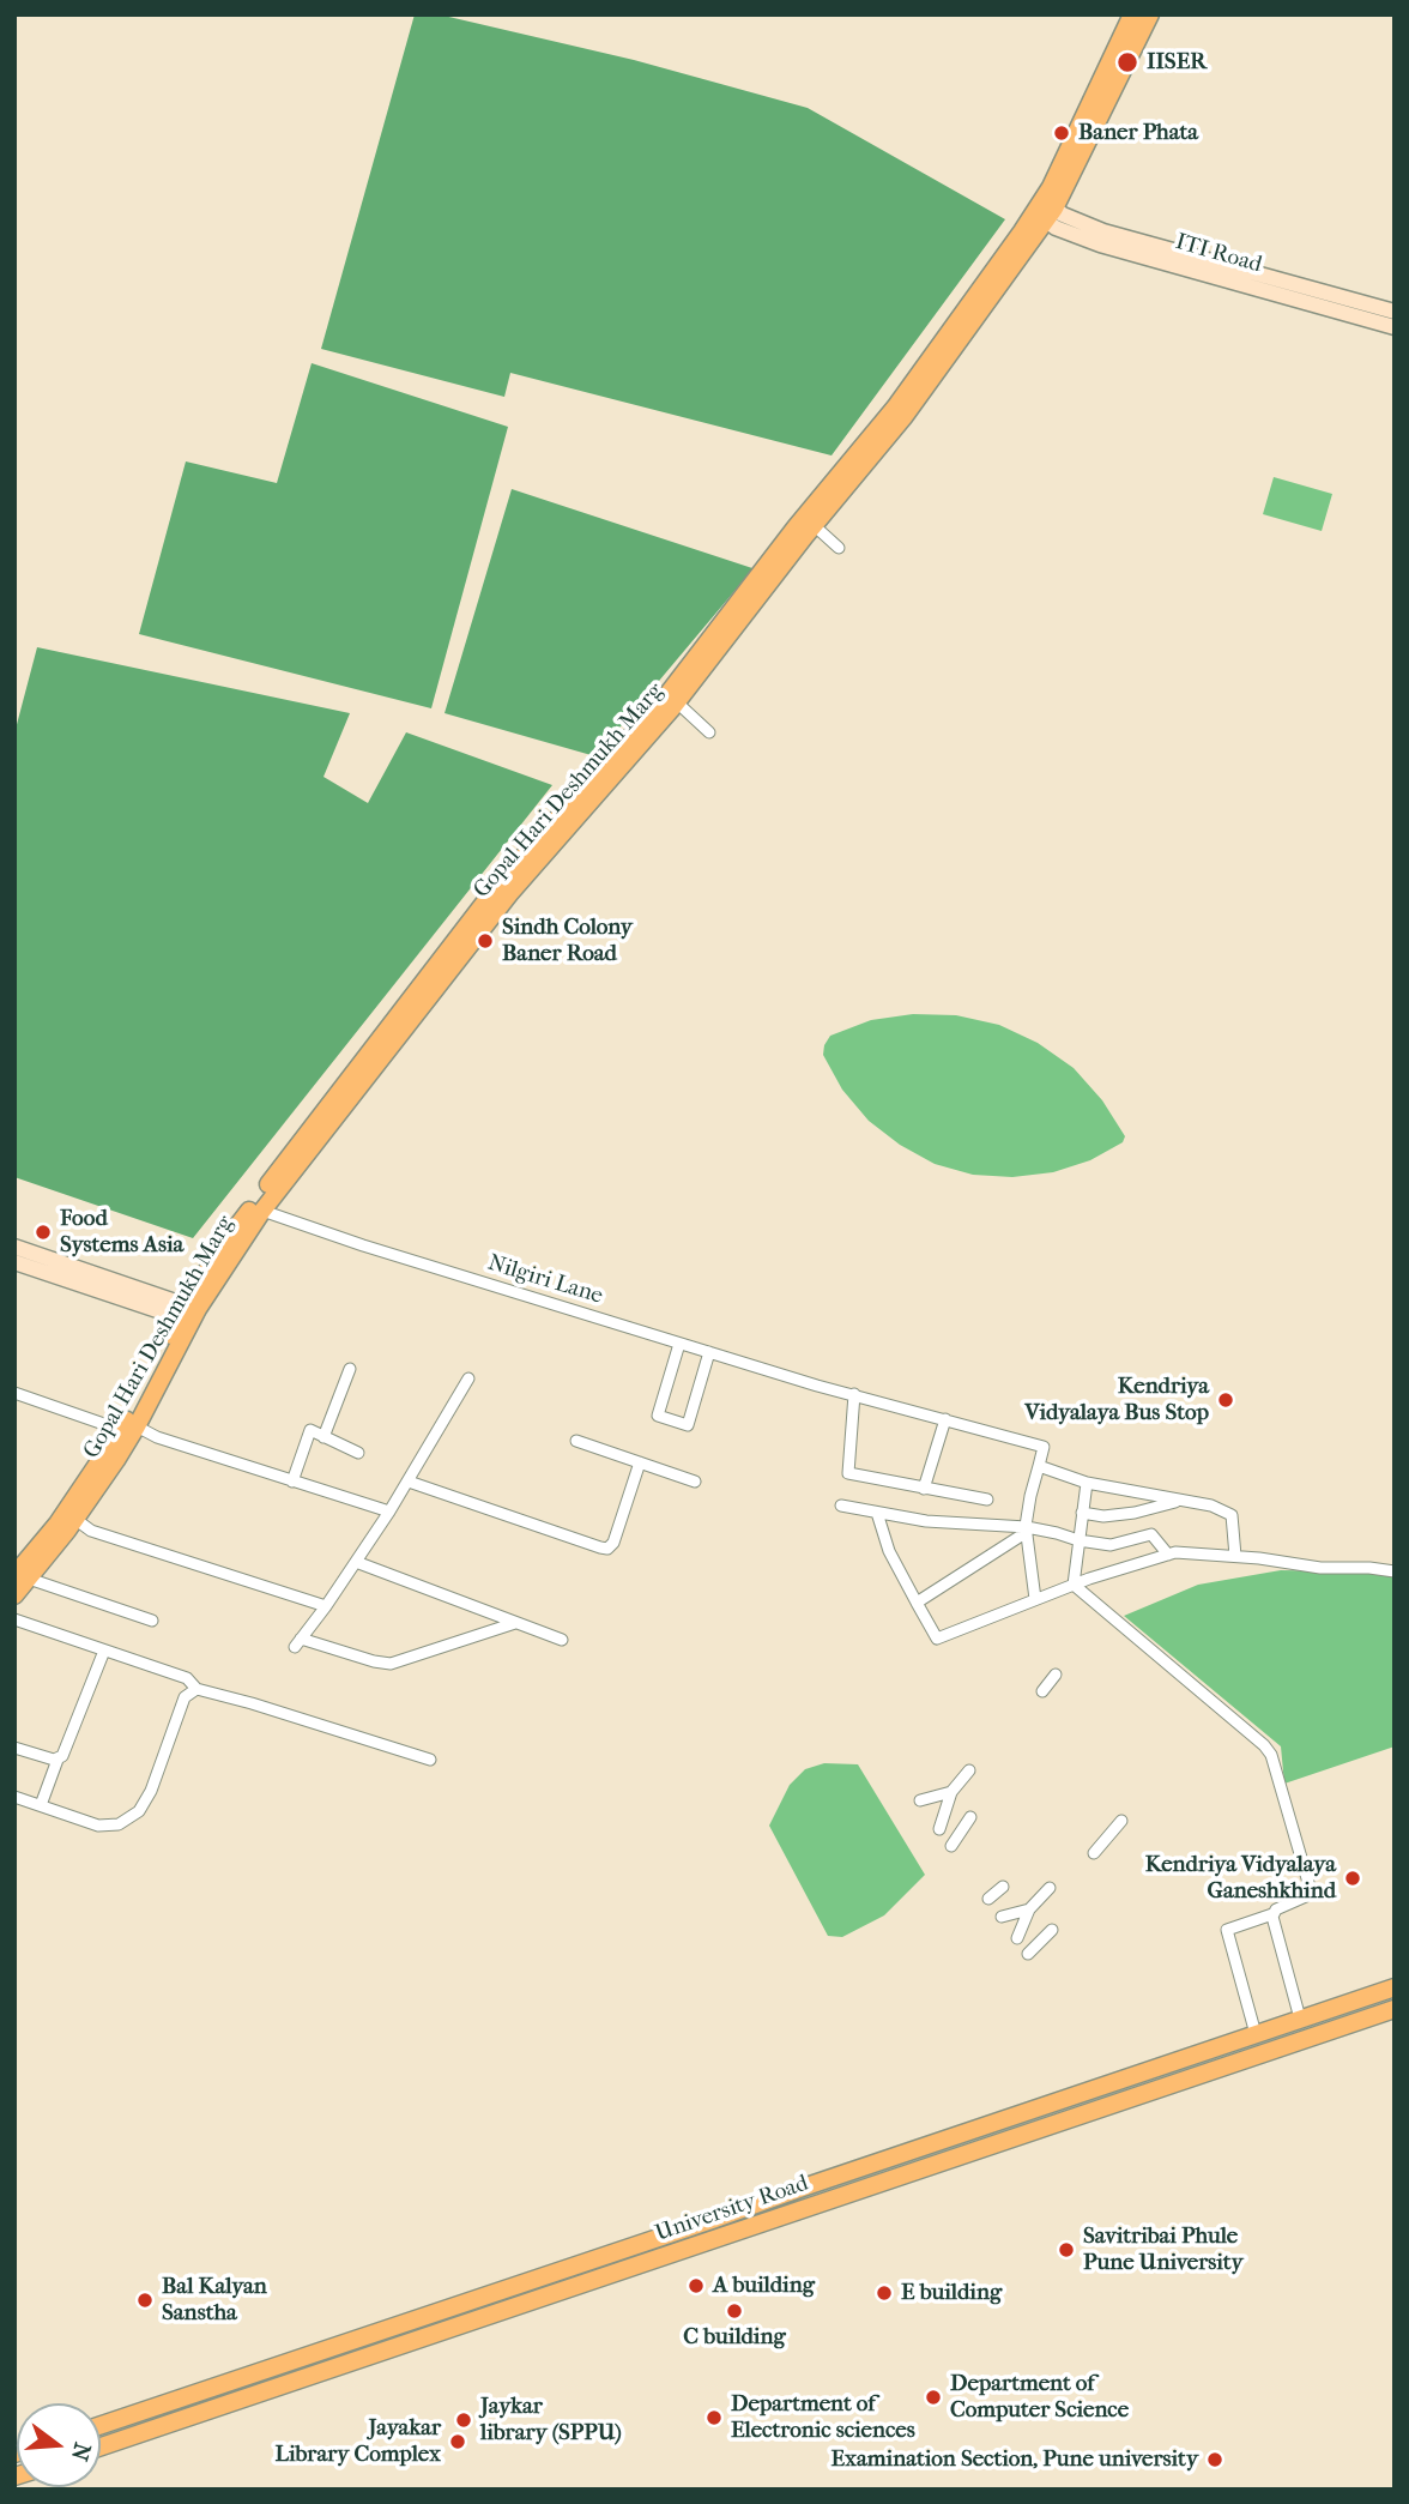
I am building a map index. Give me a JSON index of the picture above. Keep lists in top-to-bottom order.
{
  "streets": {
    "main road": ["ITI Road", "Gopal Hari Deshmukh Marg", "University Road"],
    "street": ["Nilgiri Lane"]
  },
  "crossings": [
    ["ITI Road", "Gopal Hari Deshmukh Marg"],
    ["Gopal Hari Deshmukh Marg", "Nilgiri Lane"]
  ],
  "places": [
    "IISER",
    "Baner Phata",
    "Sindh Colony Baner Road",
    "Food Systems Asia",
    "Kendriya Vidyalaya Bus Stop",
    "Kendriya Vidyalaya Ganeshkhind",
    "Savitribai Phule Pune University",
    "A building",
    "E building",
    "Bal Kalyan Sanstha",
    "C building",
    "Department of Computer Science",
    "Department of Electronic sciences",
    "Jaykar library (SPPU)",
    "Jayakar Library Complex",
    "Examination Section, Pune university"
  ],
  "north": "right"
}
